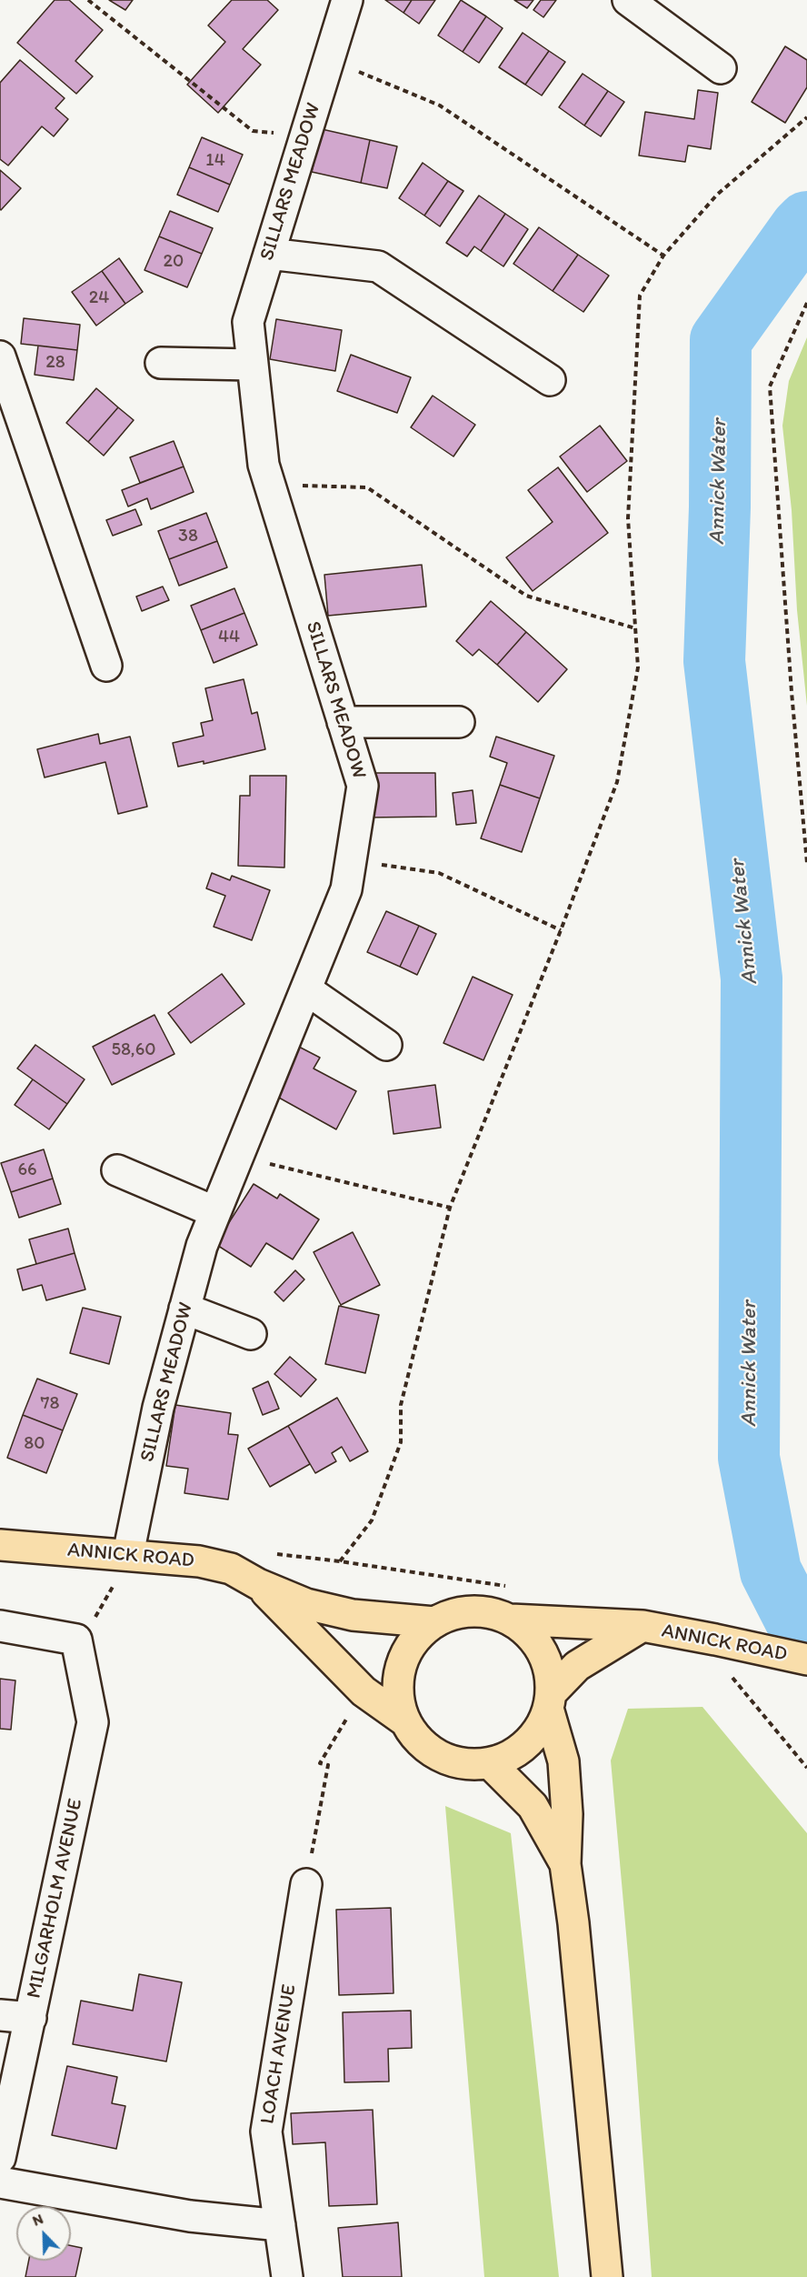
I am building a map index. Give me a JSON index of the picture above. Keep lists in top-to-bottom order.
{
  "streets": {
    "main road": ["ANNICK ROAD"],
    "street": ["SILLARS MEADOW", "MILGARHOLM AVENUE", "LOACH AVENUE"]
  },
  "crossings": [
    ["SILLARS MEADOW", "ANNICK ROAD"]
  ],
  "water": ["Annick Water"],
  "house_numbers": [
    "14",
    "20",
    "24",
    "28",
    "38",
    "44",
    "58,60",
    "66",
    "78",
    "80"
  ],
  "north": "top left"
}
